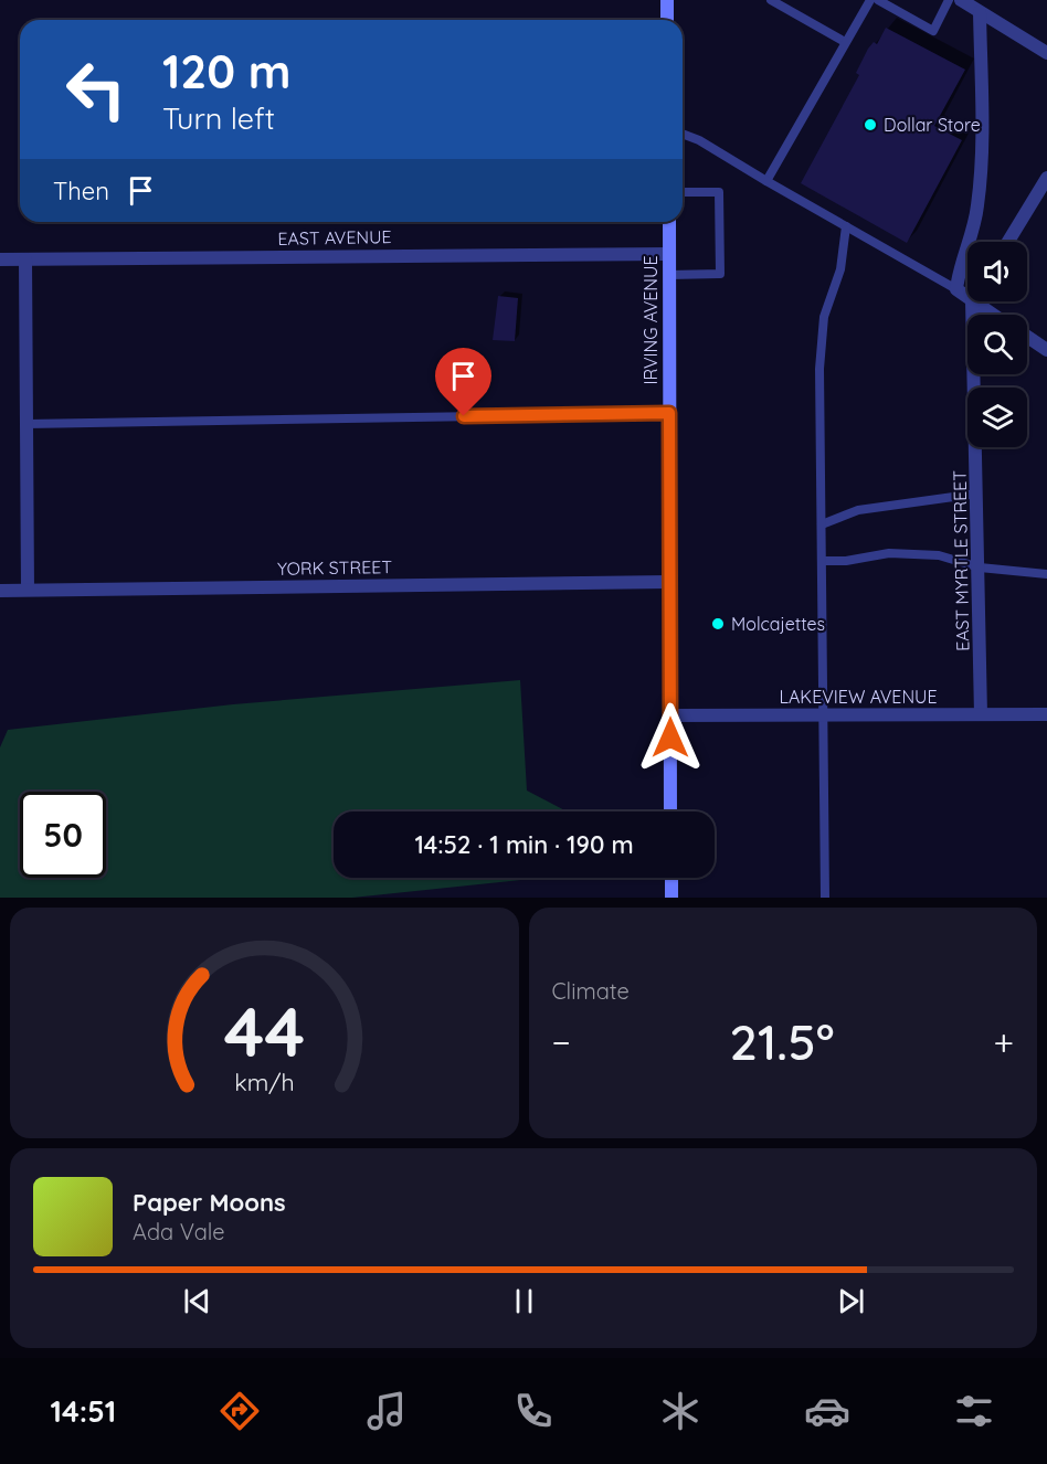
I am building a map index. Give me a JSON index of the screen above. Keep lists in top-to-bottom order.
{
  "streets": {
    "main road": ["IRVING AVENUE"],
    "street": [
      "EAST AVENUE",
      "EAST MYRTLE STREET",
      "YORK STREET",
      "LAKEVIEW AVENUE"
    ]
  },
  "crossings": [
    ["EAST AVENUE", "IRVING AVENUE"],
    ["IRVING AVENUE", "YORK STREET"],
    ["IRVING AVENUE", "LAKEVIEW AVENUE"],
    ["EAST MYRTLE STREET", "LAKEVIEW AVENUE"]
  ],
  "places": ["Dollar Store", "Molcajettes"],
  "page": {
    "turn": ["120 m", "Turn left"],
    "then": "Then",
    "limit": "50",
    "trip": "14:52 · 1 min · 190 m",
    "tile": "Climate",
    "heat": ["−", "21.5°", "+"],
    "song": ["Paper Moons", "Ada Vale"],
    "tabs": "14:51",
    "gauge": ["44", "km/h"]
  }
}
